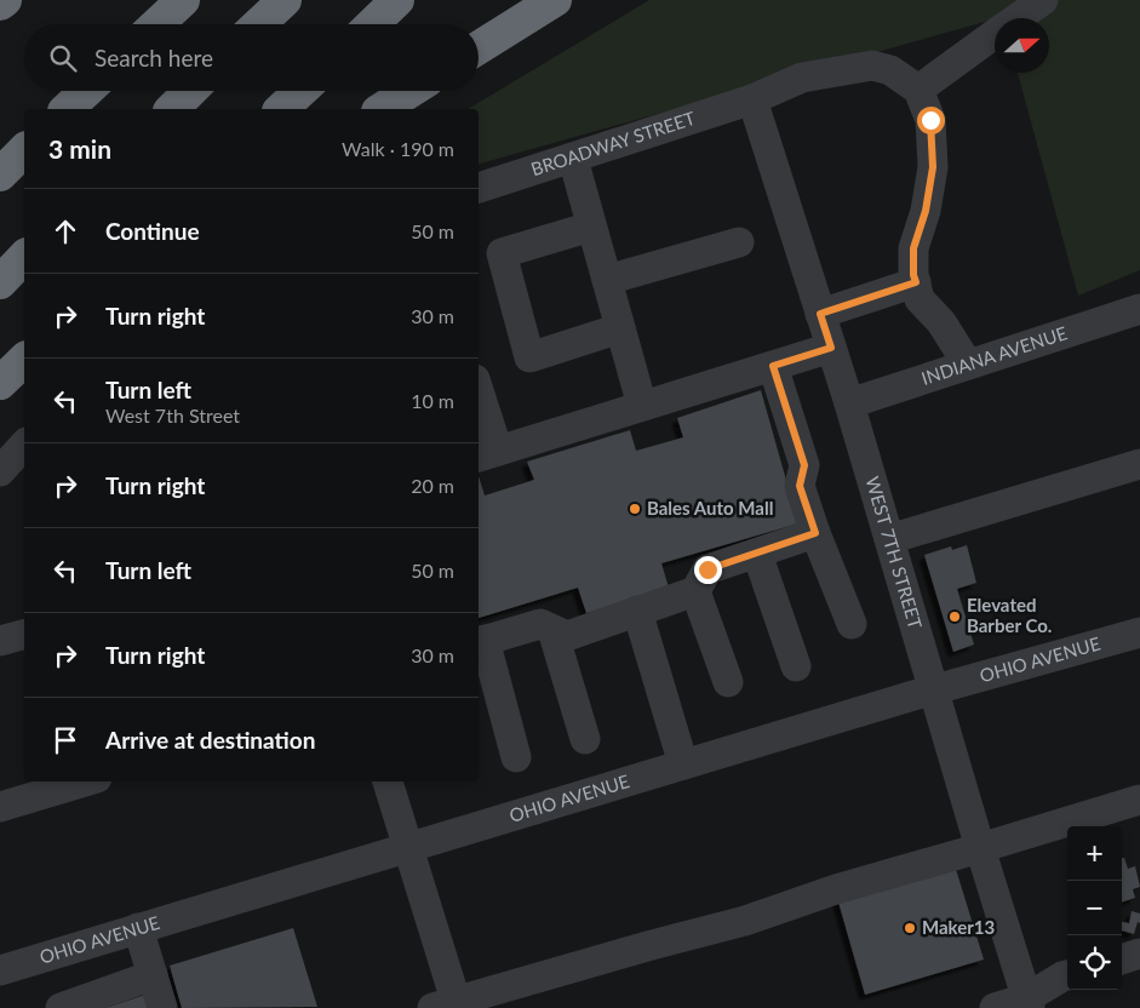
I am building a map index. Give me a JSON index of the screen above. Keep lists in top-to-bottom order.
{
  "streets": {
    "street": [
      "BROADWAY STREET",
      "INDIANA AVENUE",
      "WEST 7TH STREET",
      "OHIO AVENUE"
    ]
  },
  "crossings": [
    ["BROADWAY STREET", "WEST 7TH STREET"],
    ["INDIANA AVENUE", "WEST 7TH STREET"],
    ["WEST 7TH STREET", "OHIO AVENUE"]
  ],
  "places": ["Bales Auto Mall", "Elevated Barber Co.", "Maker13"],
  "north": "right",
  "page": {
    "search": "Search here",
    "heading": ["3 min", "Walk · 190 m"],
    "list": [
      ["Continue", "50 m"],
      ["Turn right", "30 m"],
      ["Turn left", "West 7th Street", "10 m"],
      ["Turn right", "20 m"],
      ["Turn left", "50 m"],
      ["Turn right", "30 m"],
      "Arrive at destination"
    ],
    "map_buttons": ["+", "−"]
  }
}
